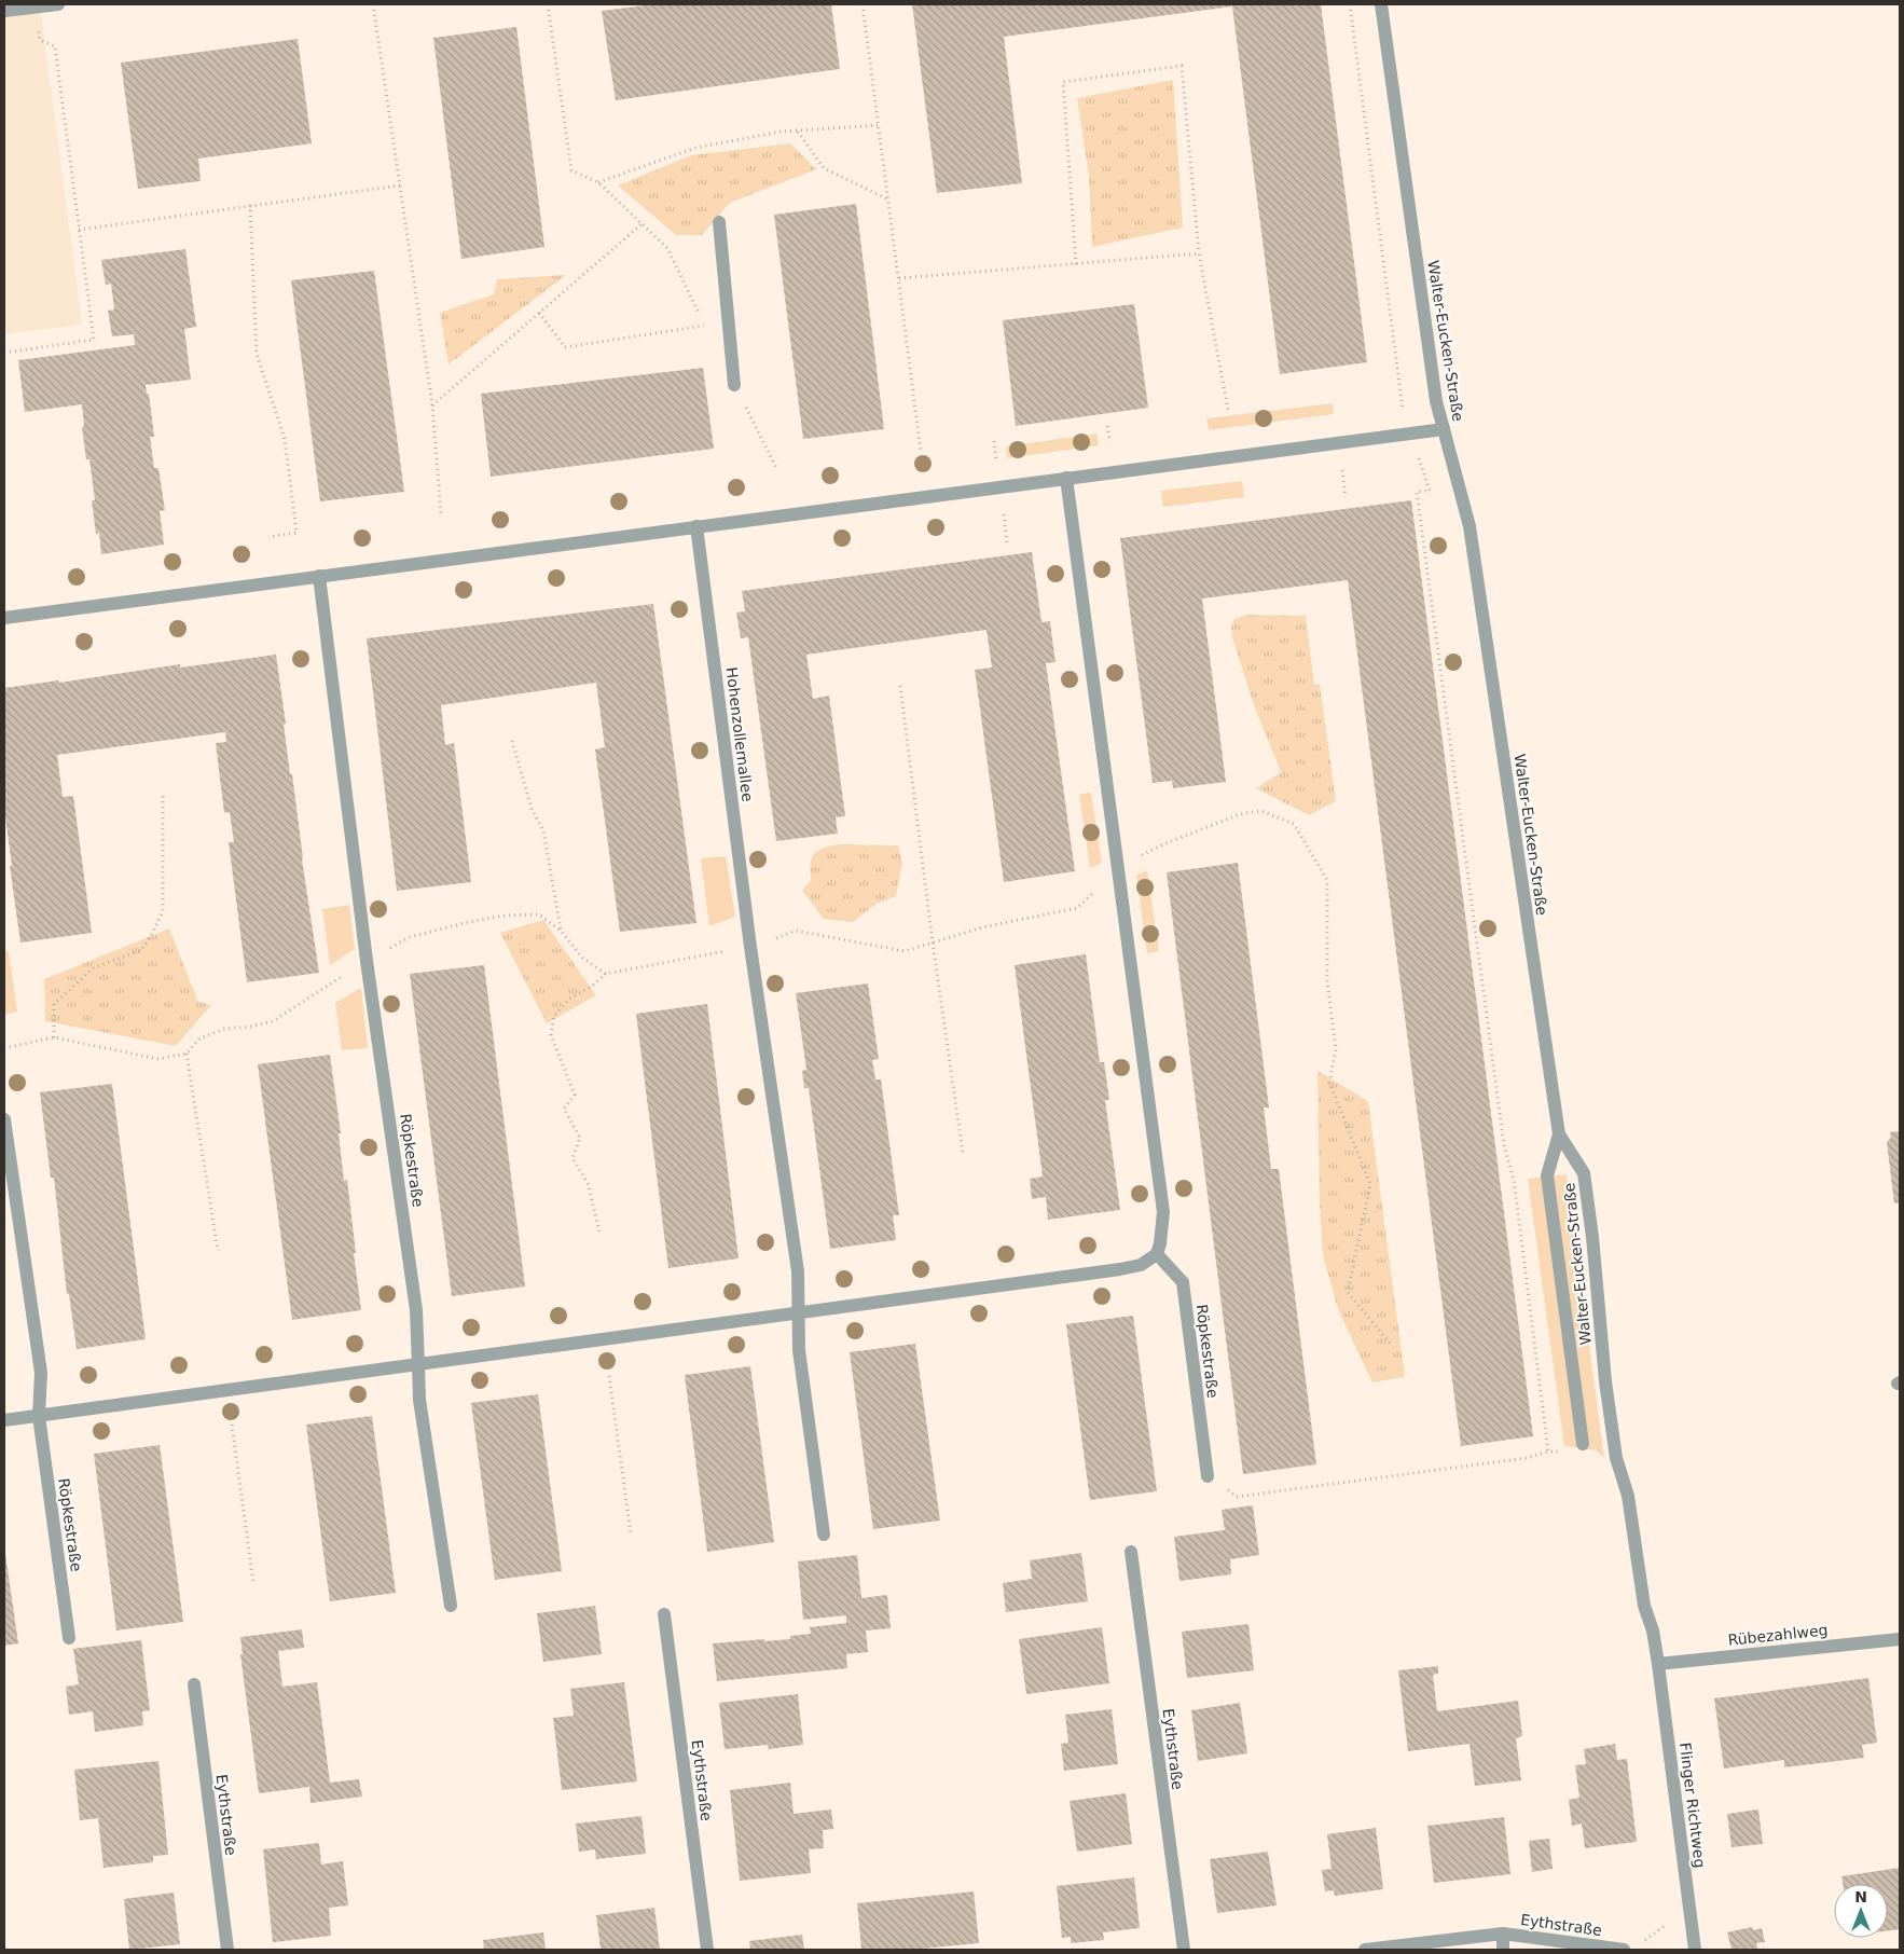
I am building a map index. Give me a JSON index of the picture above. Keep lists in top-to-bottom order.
{
  "streets": {
    "street": [
      "Walter-Eucken-Straße",
      "Hohenzollernallee",
      "Röpkestraße",
      "Rübezahlweg",
      "Eythstraße",
      "Flinger Richtweg"
    ]
  },
  "crossings": [
    ["Walter-Eucken-Straße", "Rübezahlweg"],
    ["Walter-Eucken-Straße", "Flinger Richtweg"],
    ["Rübezahlweg", "Flinger Richtweg"]
  ],
  "north": "top"
}
